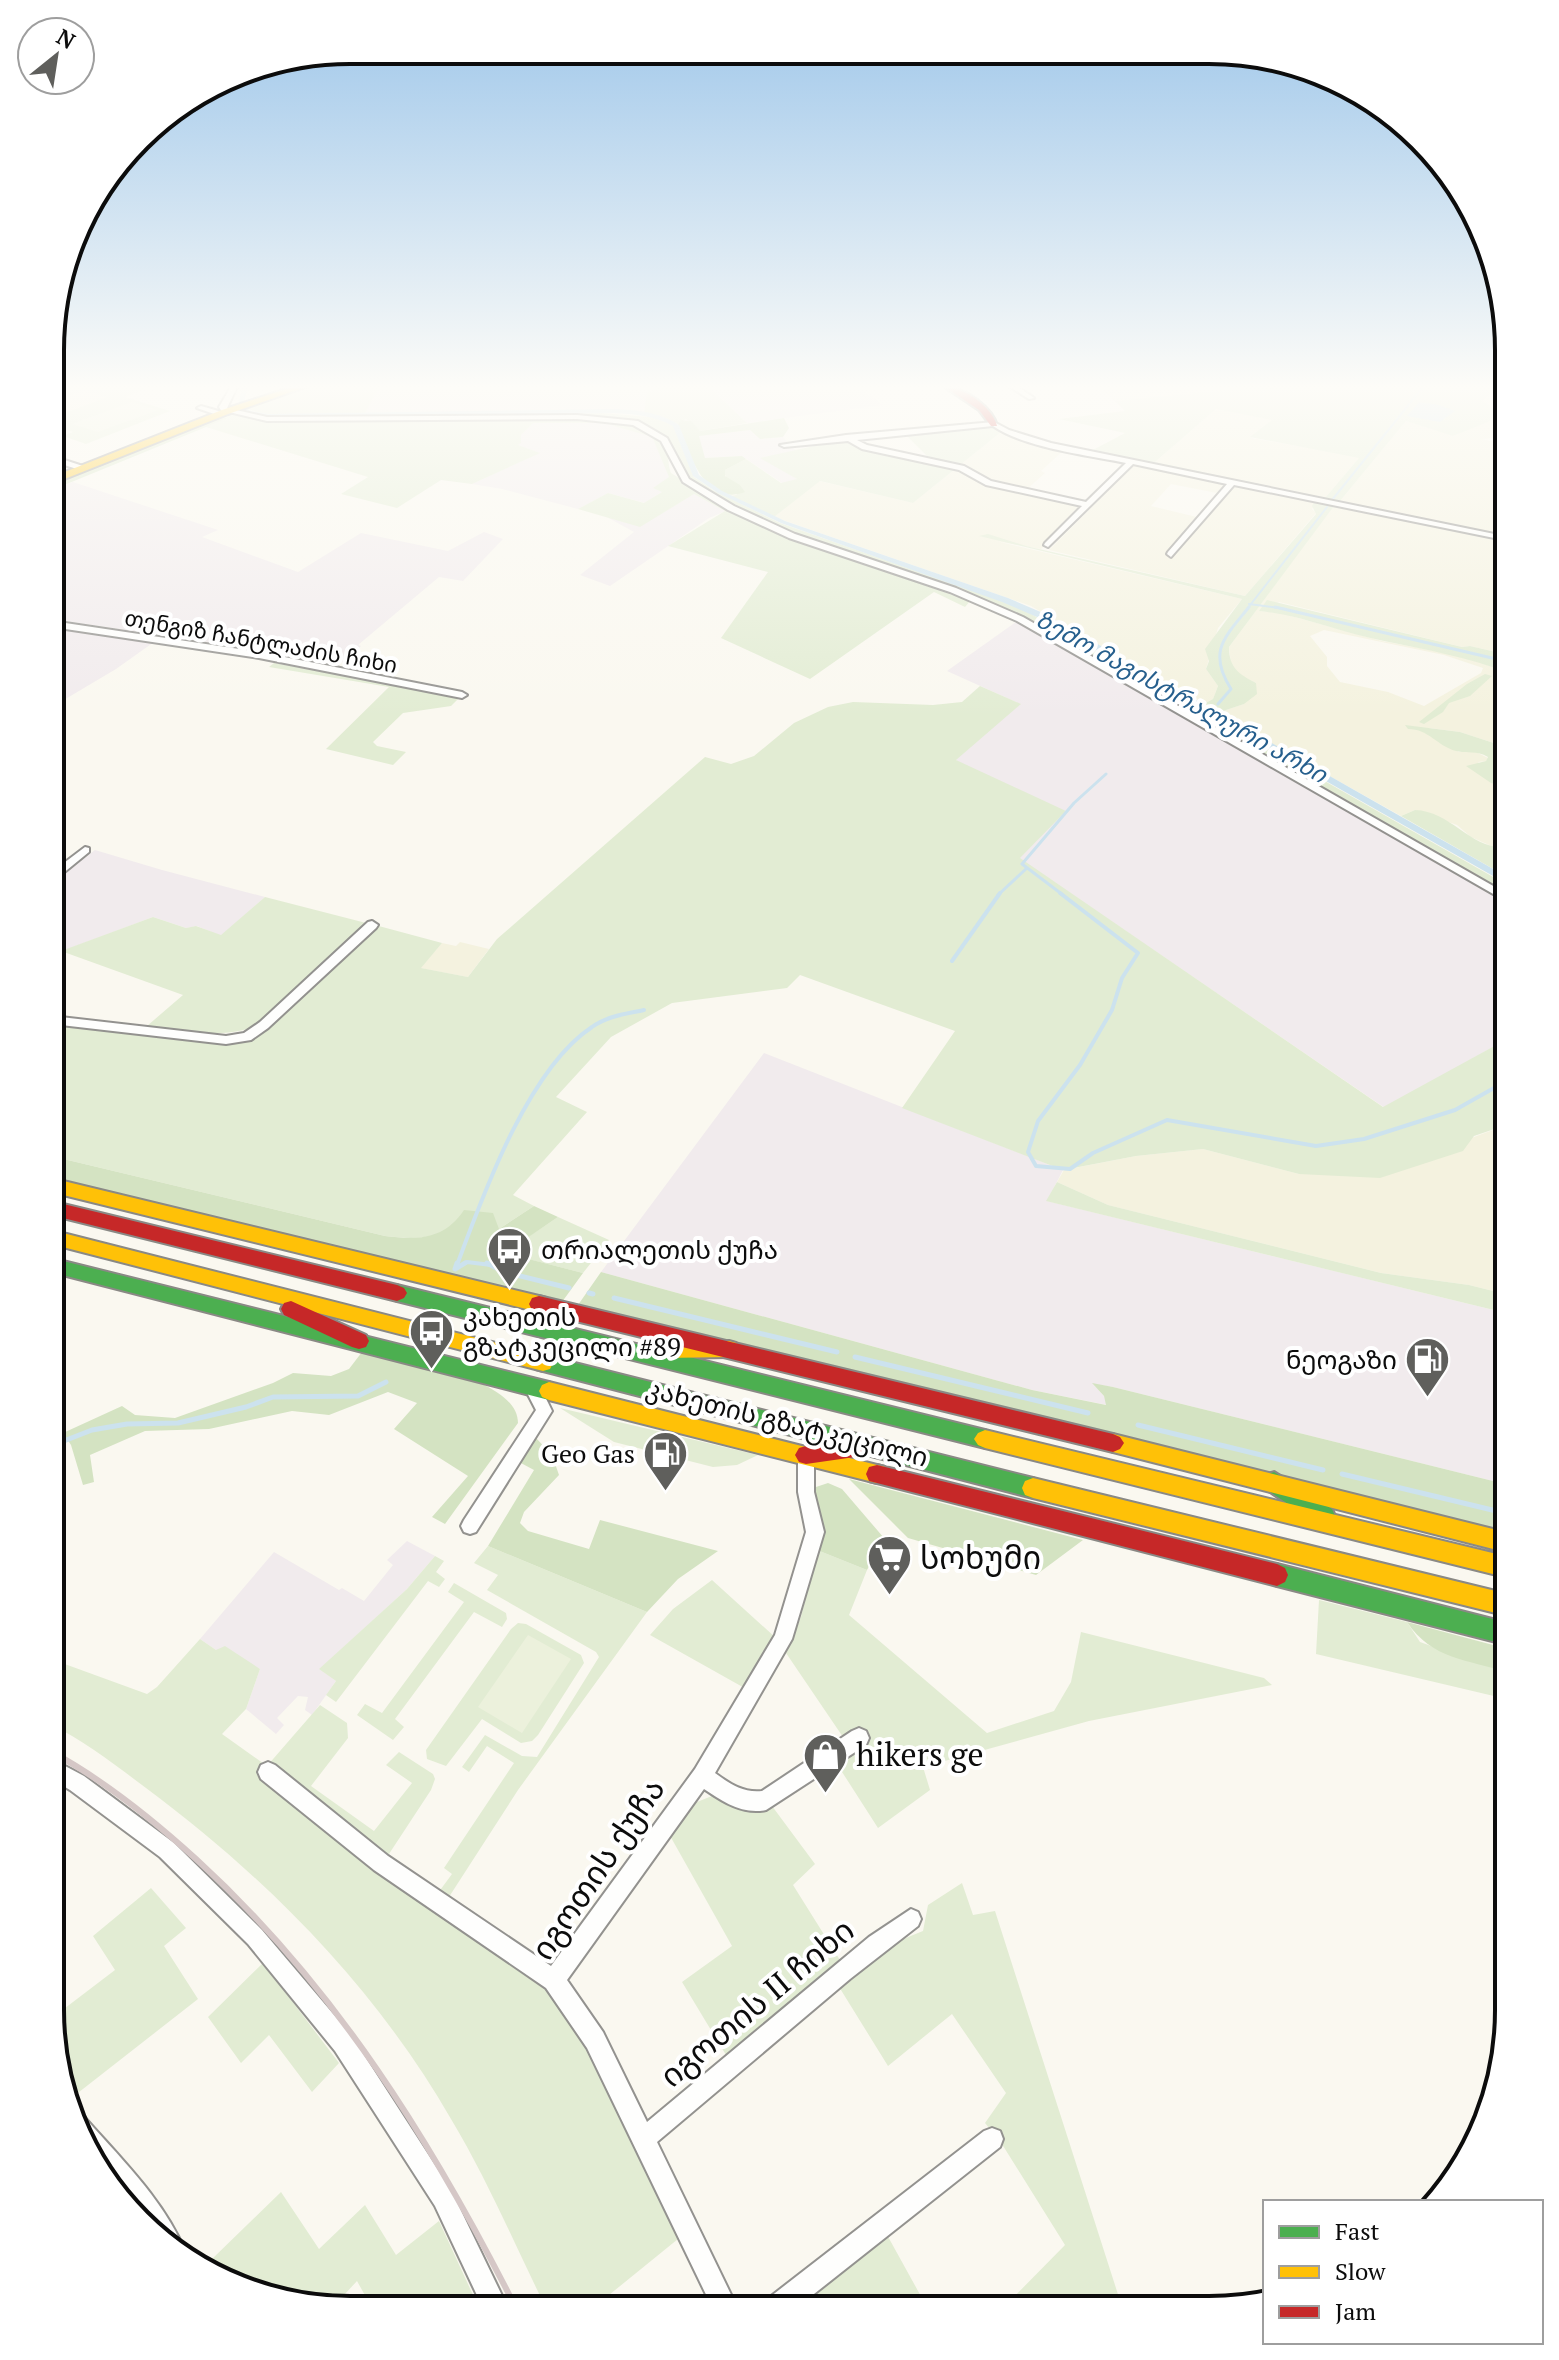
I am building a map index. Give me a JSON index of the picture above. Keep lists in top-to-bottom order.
{
  "streets": {
    "main road": ["კახეთის გზატკეცილი"],
    "street": ["თენგიზ ჩანტლაძის ჩიხი", "იგოთის ქუჩა", "იგოთის II ჩიხი"]
  },
  "crossings": [
    ["კახეთის გზატკეცილი", "იგოთის ქუჩა"],
    ["იგოთის ქუჩა", "იგოთის II ჩიხი"]
  ],
  "water": ["ზემო მაგისტრალური არხი"],
  "places": {
    "bus stop": ["თრიალეთის ქუჩა", "კახეთის გზატკეცილი #89"],
    "fuel station": ["ნეოგაზი", "Geo Gas"],
    "supermarket": ["სოხუმი"],
    "shop": ["hikers ge"]
  },
  "legend": ["Fast", "Slow", "Jam"],
  "north": "top right"
}
